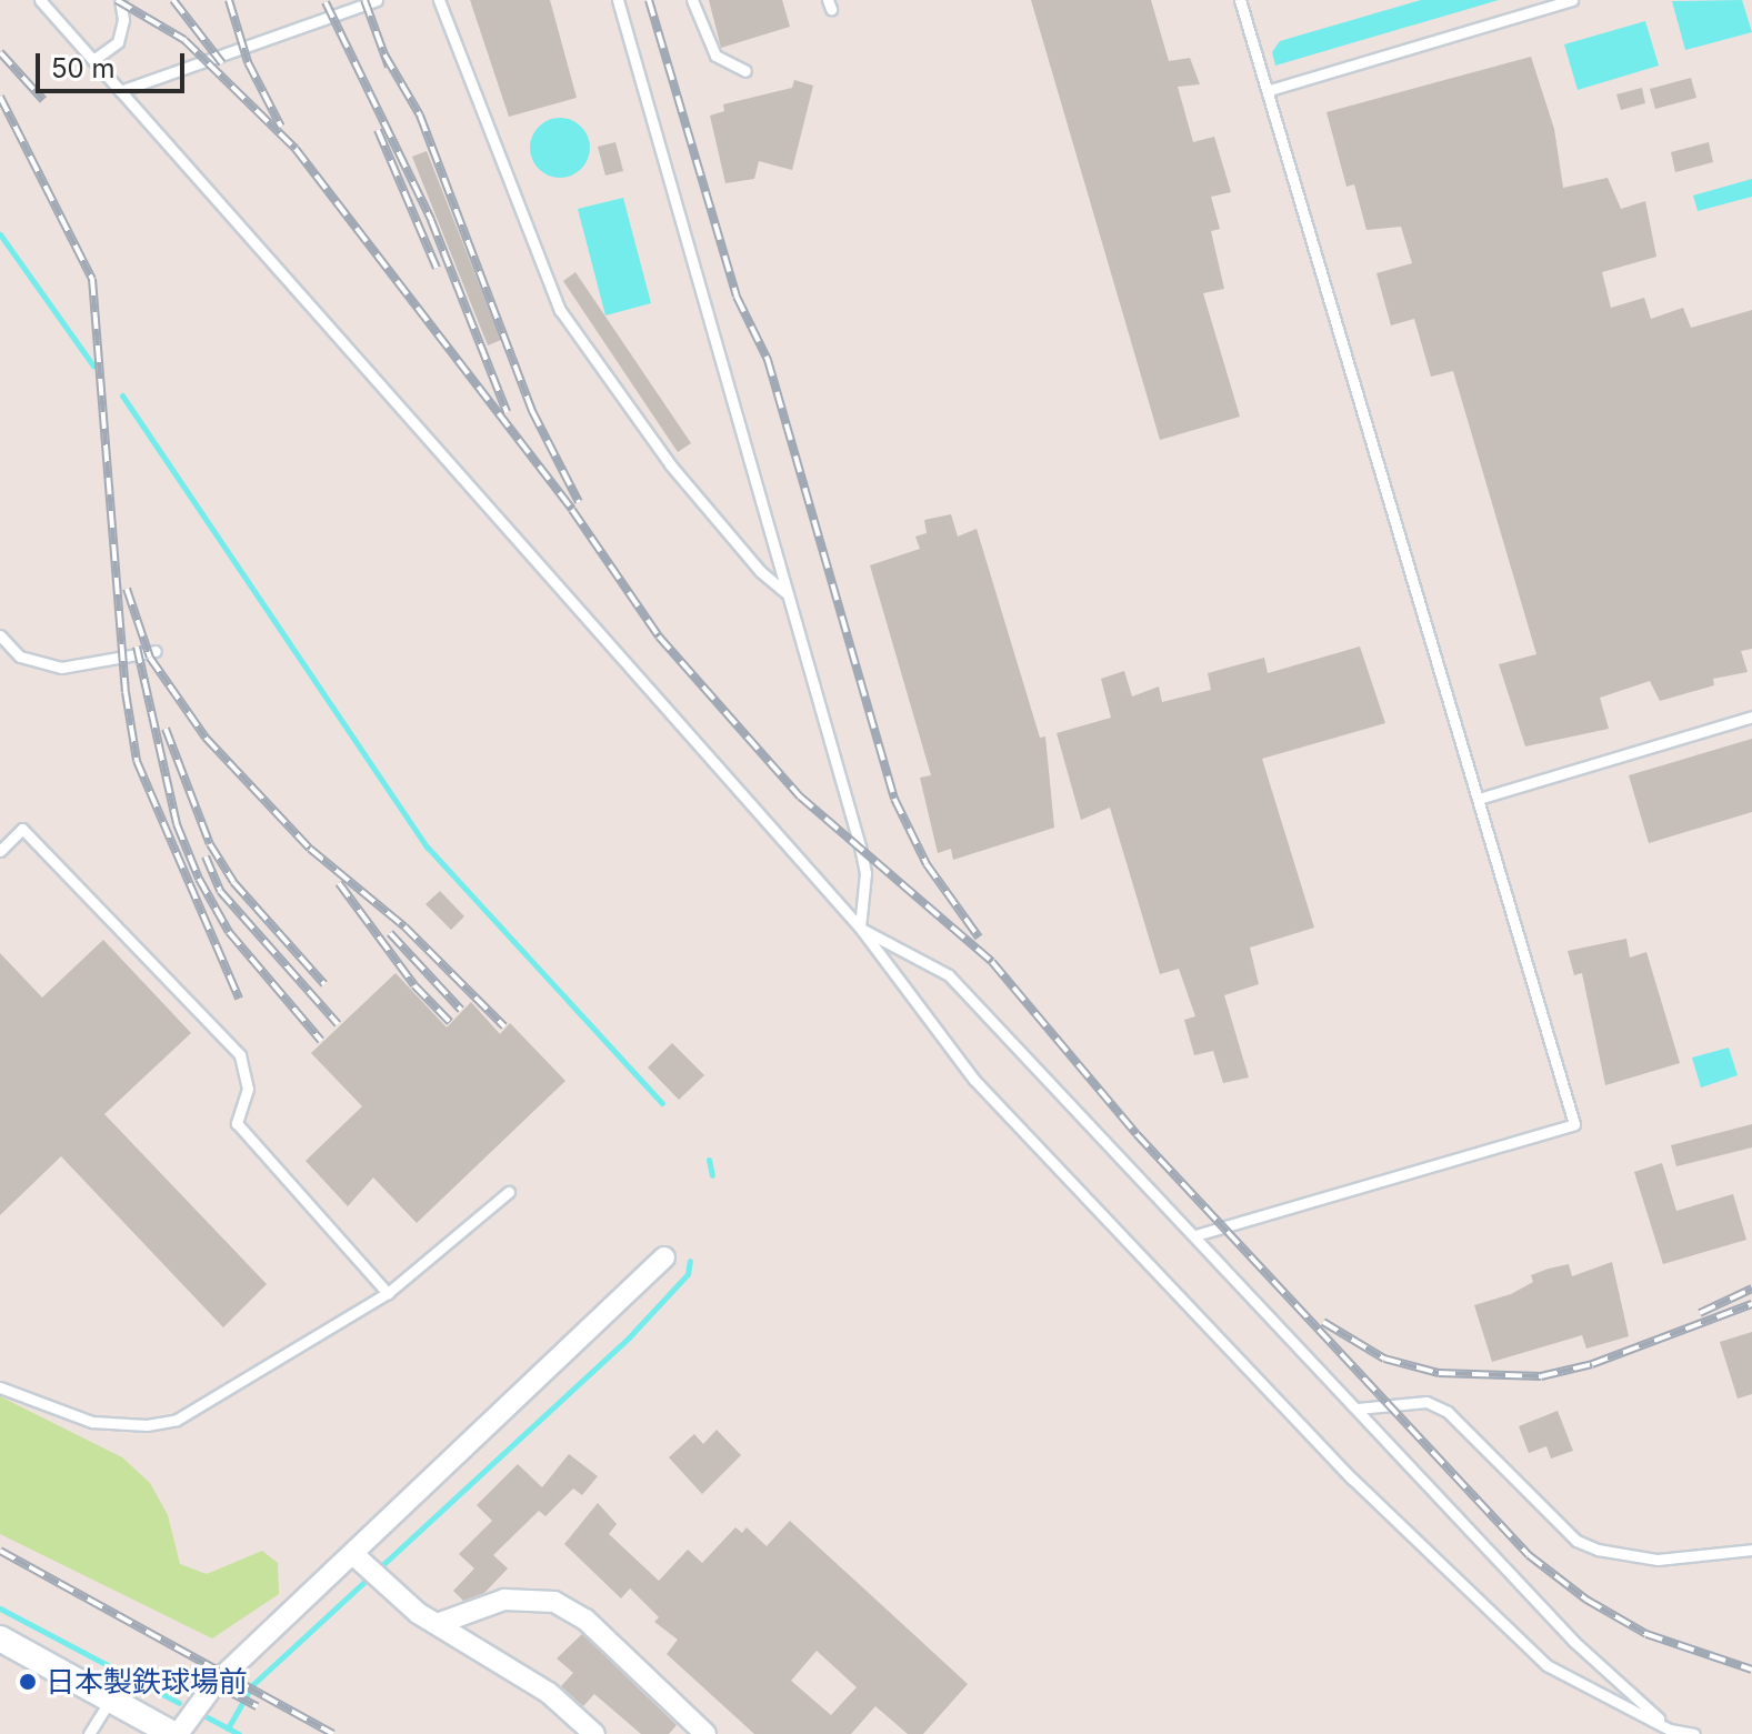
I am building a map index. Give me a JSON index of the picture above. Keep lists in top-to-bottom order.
{
  "places": ["日本製鉄球場前"],
  "scale_bar": "50 m"
}
